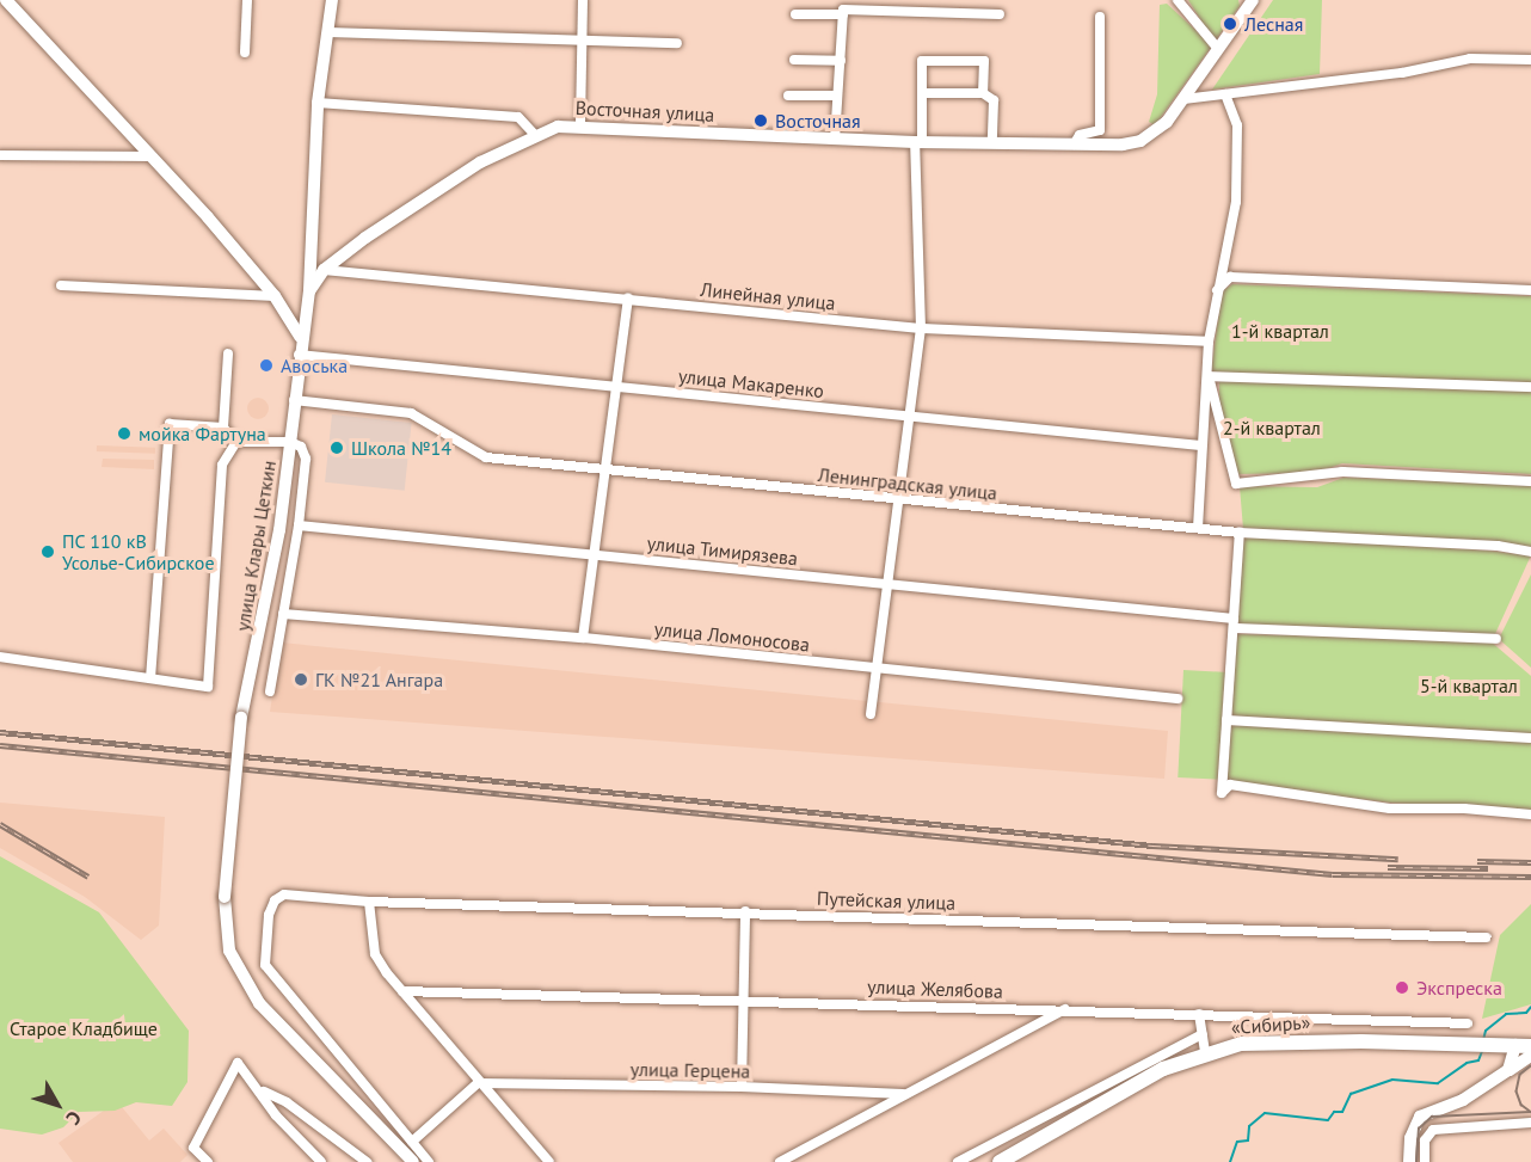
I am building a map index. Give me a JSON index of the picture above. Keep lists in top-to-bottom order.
{
  "streets": {
    "main road": ["«Сибирь»"],
    "street": [
      "Восточная улица",
      "Линейная улица",
      "улица Макаренко",
      "Ленинградская улица",
      "улица Клары Цеткин",
      "улица Тимирязева",
      "улица Ломоносова",
      "Путейская улица",
      "улица Желябова",
      "улица Герцена"
    ]
  },
  "crossings": [
    ["Восточная улица", "Линейная улица"],
    ["Восточная улица", "улица Клары Цеткин"],
    ["улица Макаренко", "улица Клары Цеткин"],
    ["Ленинградская улица", "улица Клары Цеткин"]
  ],
  "parks": [
    "1-й квартал",
    "2-й квартал",
    "5-й квартал",
    "Старое Кладбище"
  ],
  "places": [
    "Лесная",
    "Восточная",
    "Авоська",
    "мойка Фартуна",
    "Школа №14",
    "ПС 110 кВ Усолье-Сибирское",
    "ГК №21 Ангара",
    "Экспреска"
  ],
  "north": "bottom right"
}
